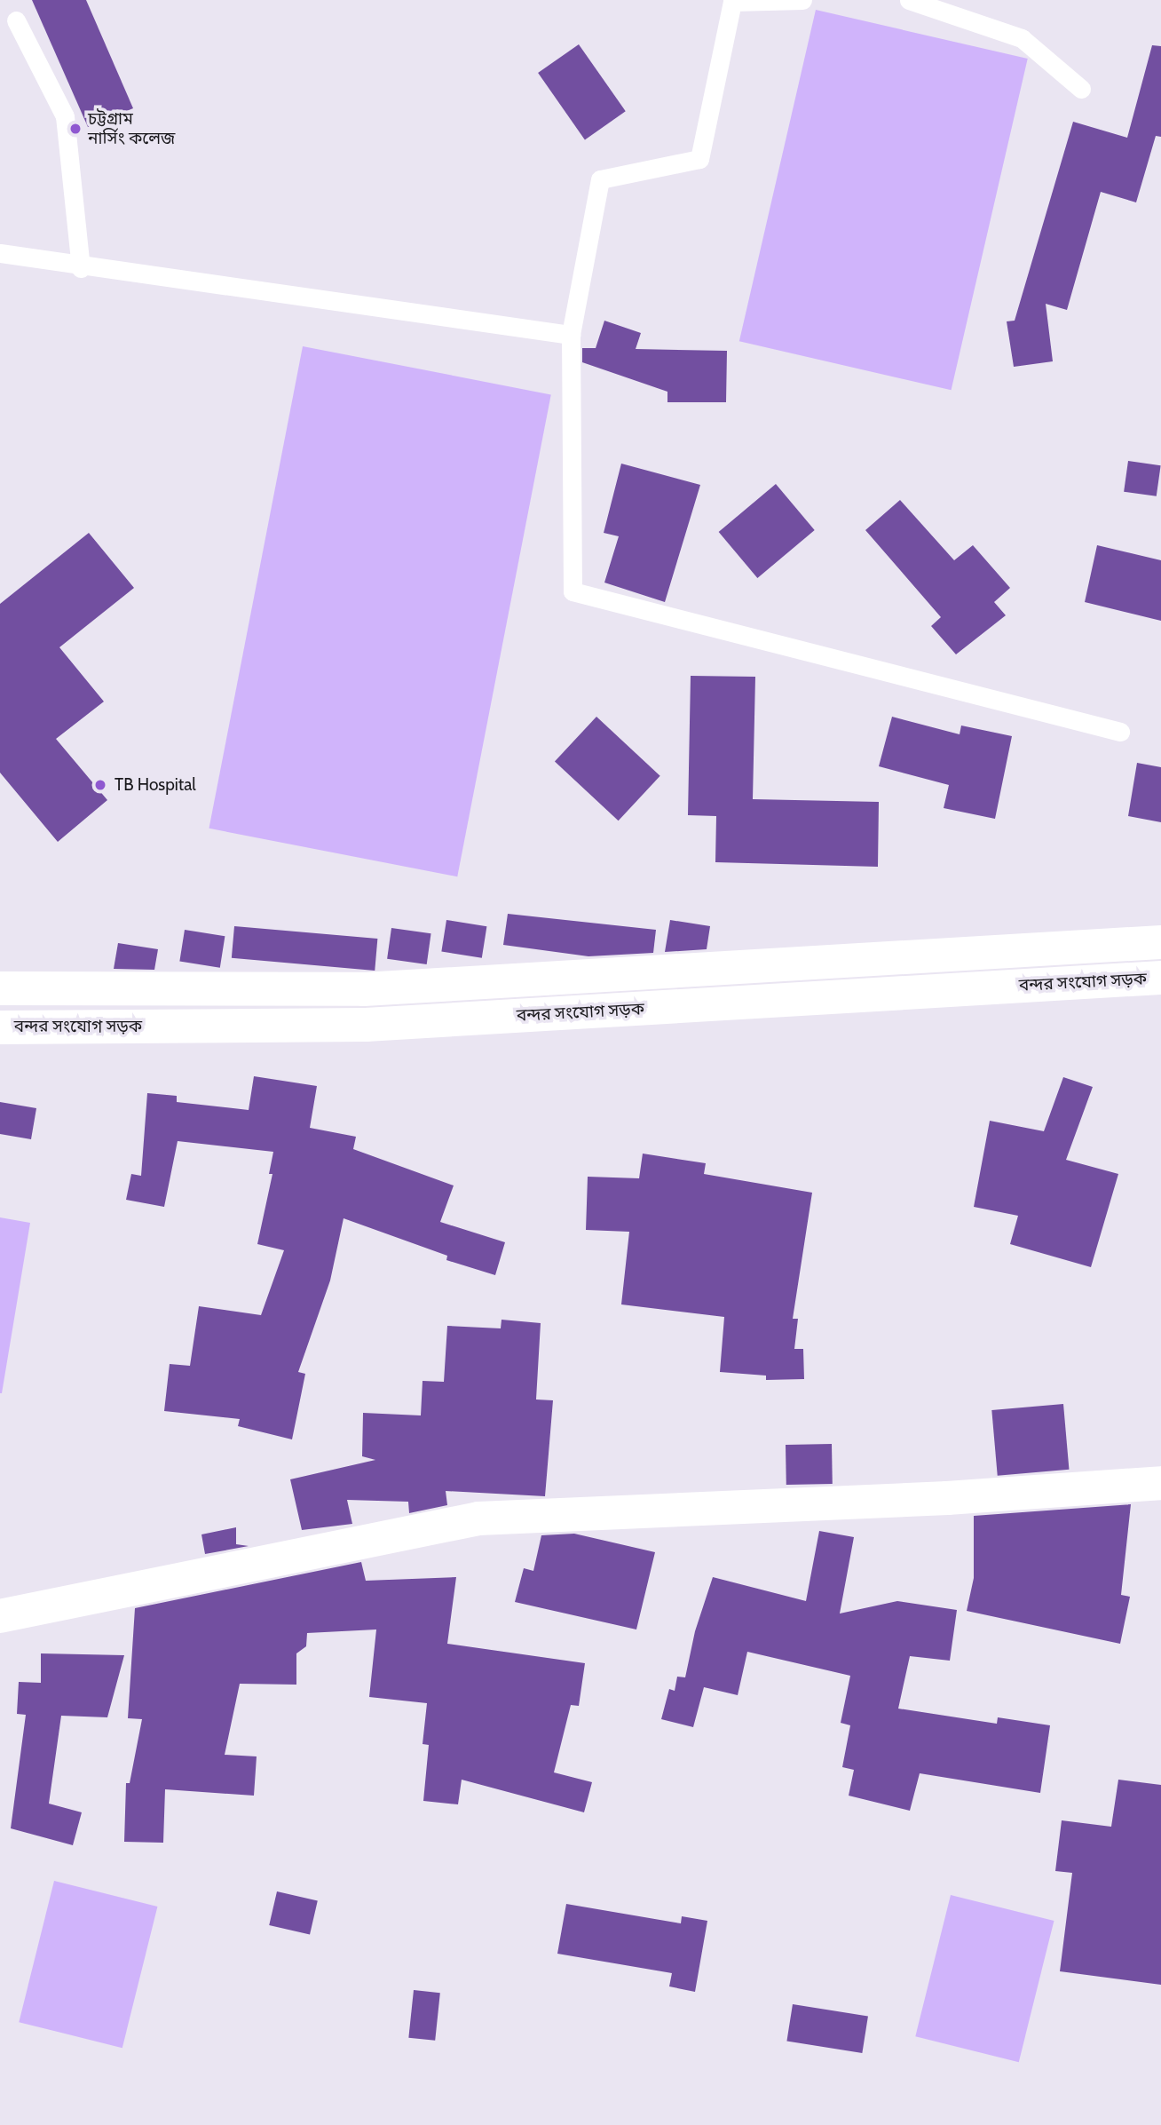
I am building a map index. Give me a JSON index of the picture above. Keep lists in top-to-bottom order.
{
  "streets": {
    "main road": ["বন্দর সংযোগ সড়ক"]
  },
  "places": ["চট্টগ্রাম নার্সিং কলেজ", "TB Hospital"]
}
